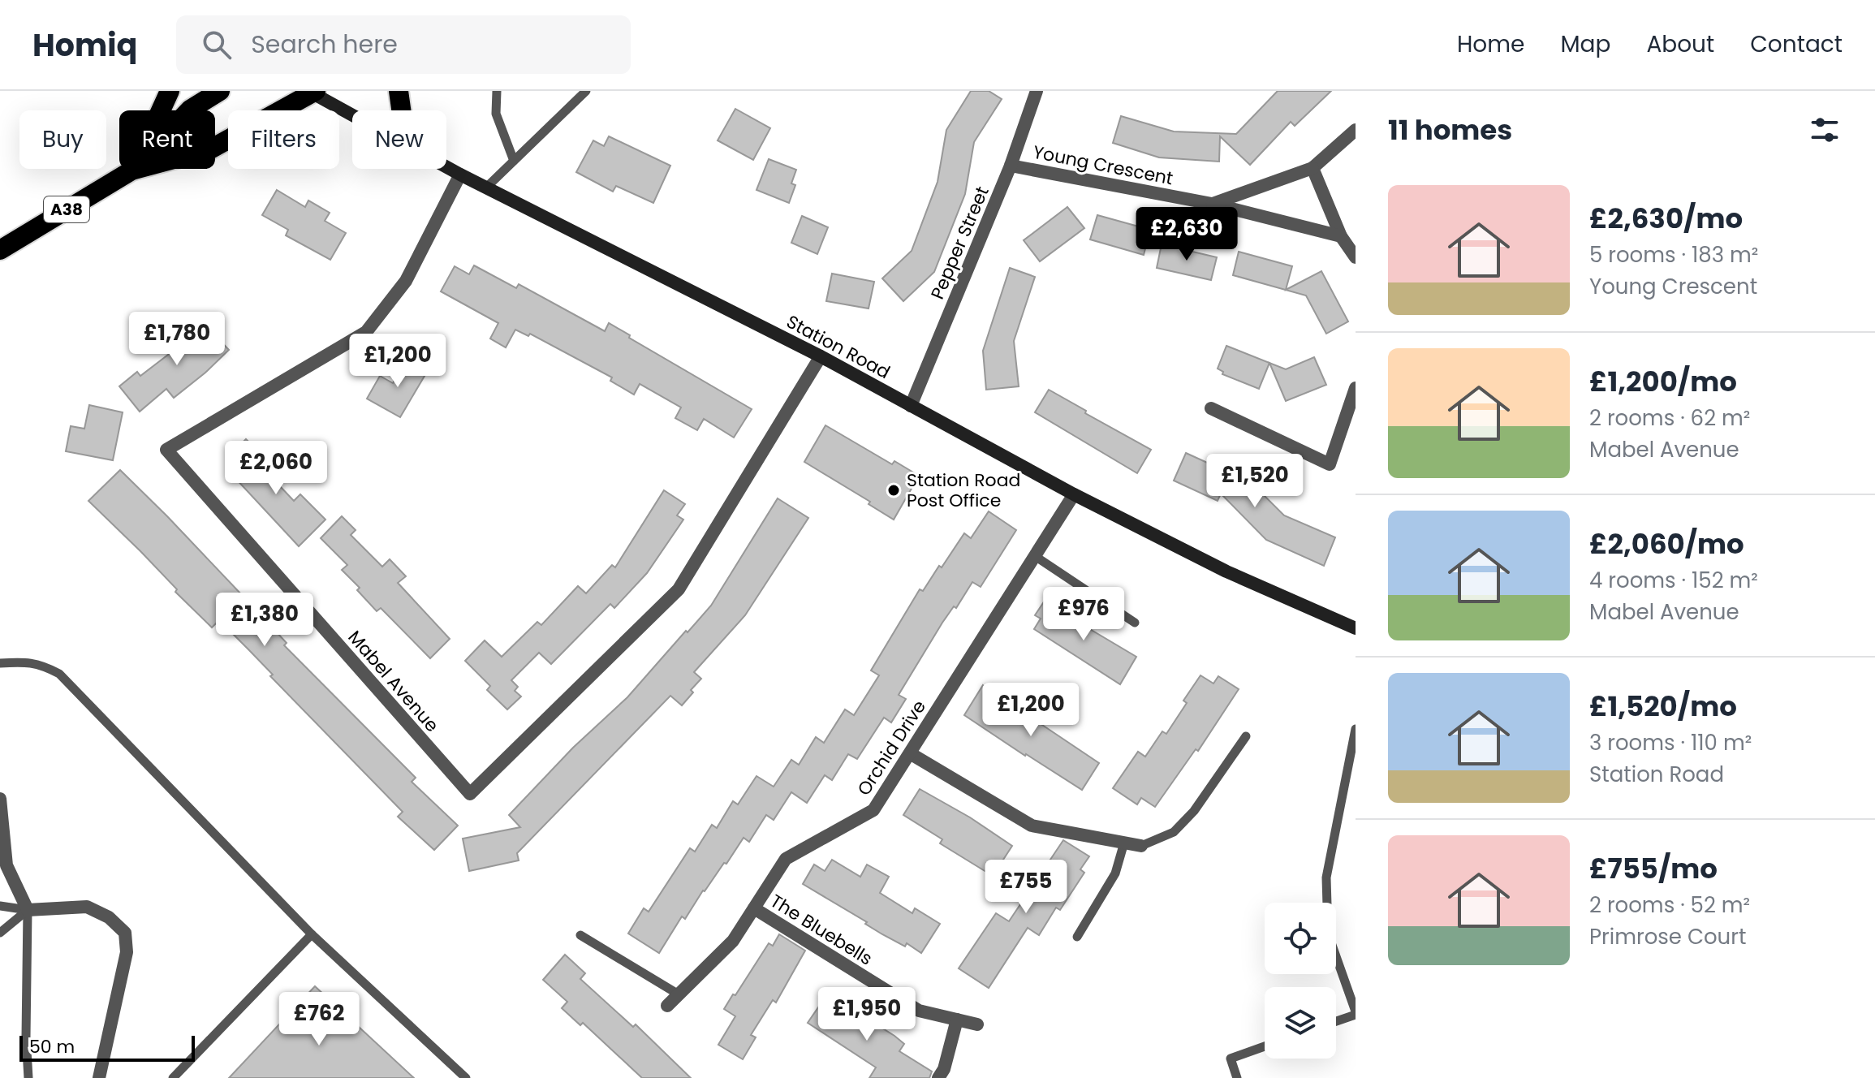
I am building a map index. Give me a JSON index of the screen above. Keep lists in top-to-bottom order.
{
  "streets": {
    "highway": ["A38"],
    "main road": ["Station Road"],
    "street": [
      "Young Crescent",
      "Pepper Street",
      "Mabel Avenue",
      "Orchid Drive",
      "The Bluebells"
    ]
  },
  "crossings": [
    ["Young Crescent", "Pepper Street"],
    ["A38", "Station Road"],
    ["Pepper Street", "Station Road"],
    ["Station Road", "Mabel Avenue"],
    ["Station Road", "Orchid Drive"],
    ["Orchid Drive", "The Bluebells"]
  ],
  "places": ["Station Road Post Office"],
  "scale_bar": "50 m",
  "page": {
    "header": "Homiq",
    "search": "Search here",
    "nav": [
      "Home",
      "Map",
      "About",
      "Contact"
    ],
    "heading": "11 homes",
    "chip": [
      "Buy",
      "Rent",
      "Filters",
      "New"
    ],
    "list": [
      {
        "name": "£2,630/mo",
        "note": "5 rooms · 183 m² · Young Crescent"
      },
      {
        "name": "£1,200/mo",
        "note": "2 rooms · 62 m² · Mabel Avenue"
      },
      {
        "name": "£2,060/mo",
        "note": "4 rooms · 152 m² · Mabel Avenue"
      },
      {
        "name": "£1,520/mo",
        "note": "3 rooms · 110 m² · Station Road"
      },
      {
        "name": "£755/mo",
        "note": "2 rooms · 52 m² · Primrose Court"
      }
    ],
    "price": [
      "£2,630",
      "£1,780",
      "£1,200",
      "£2,060",
      "£1,520",
      "£976",
      "£1,380",
      "£1,200",
      "£755",
      "£1,950",
      "£762"
    ],
    "scale": "50 m"
  }
}
